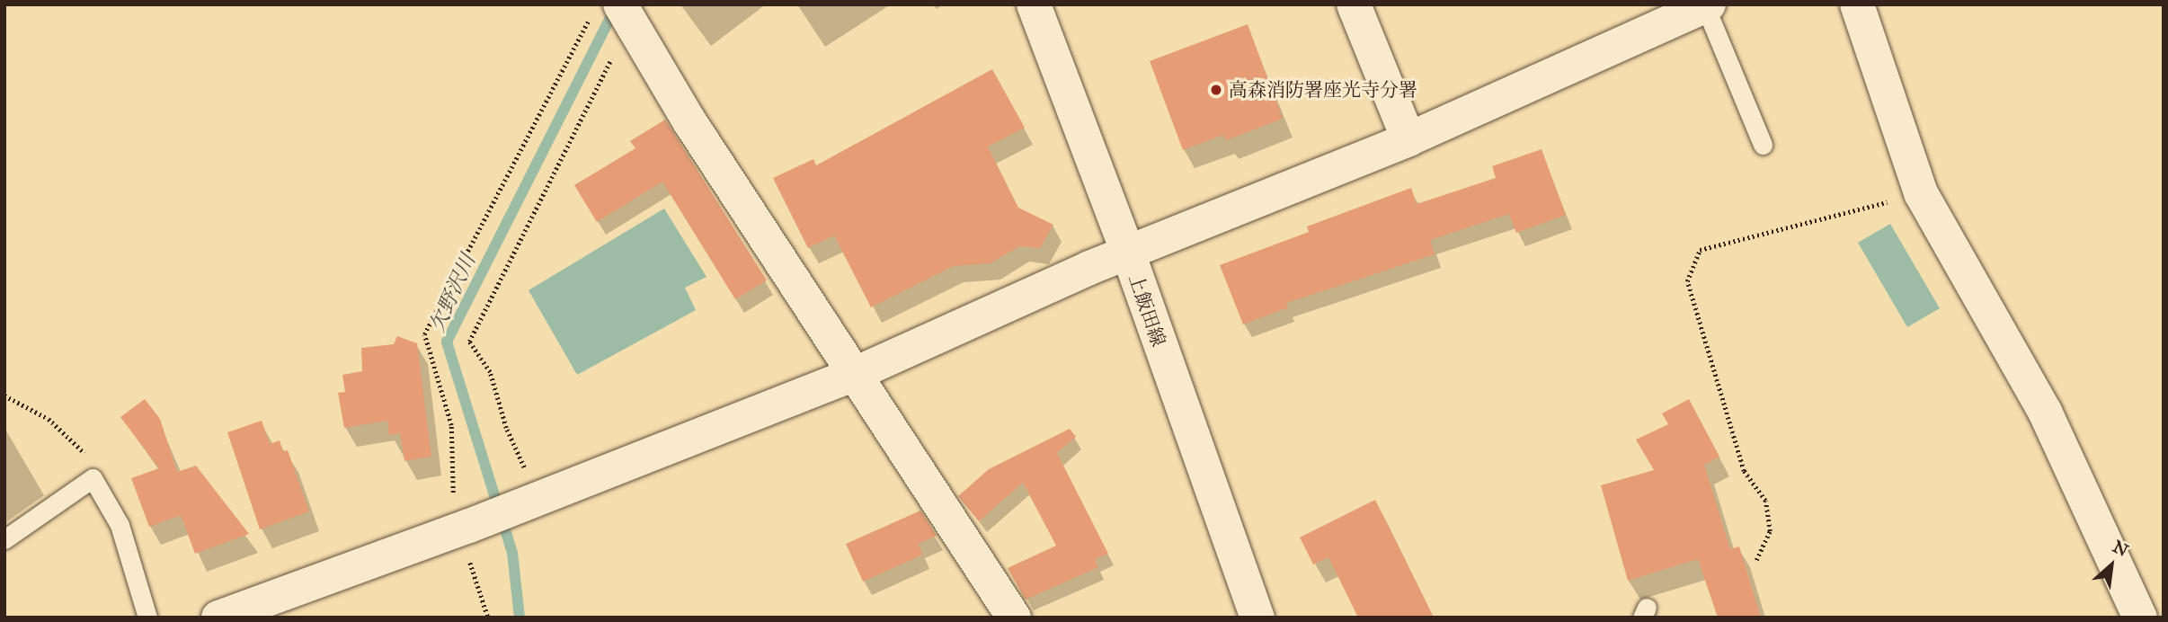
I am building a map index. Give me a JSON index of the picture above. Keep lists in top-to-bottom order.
{
  "streets": {
    "street": ["上飯田線"]
  },
  "water": ["欠野沢川"],
  "places": ["高森消防署座光寺分署"],
  "north": "top right"
}
